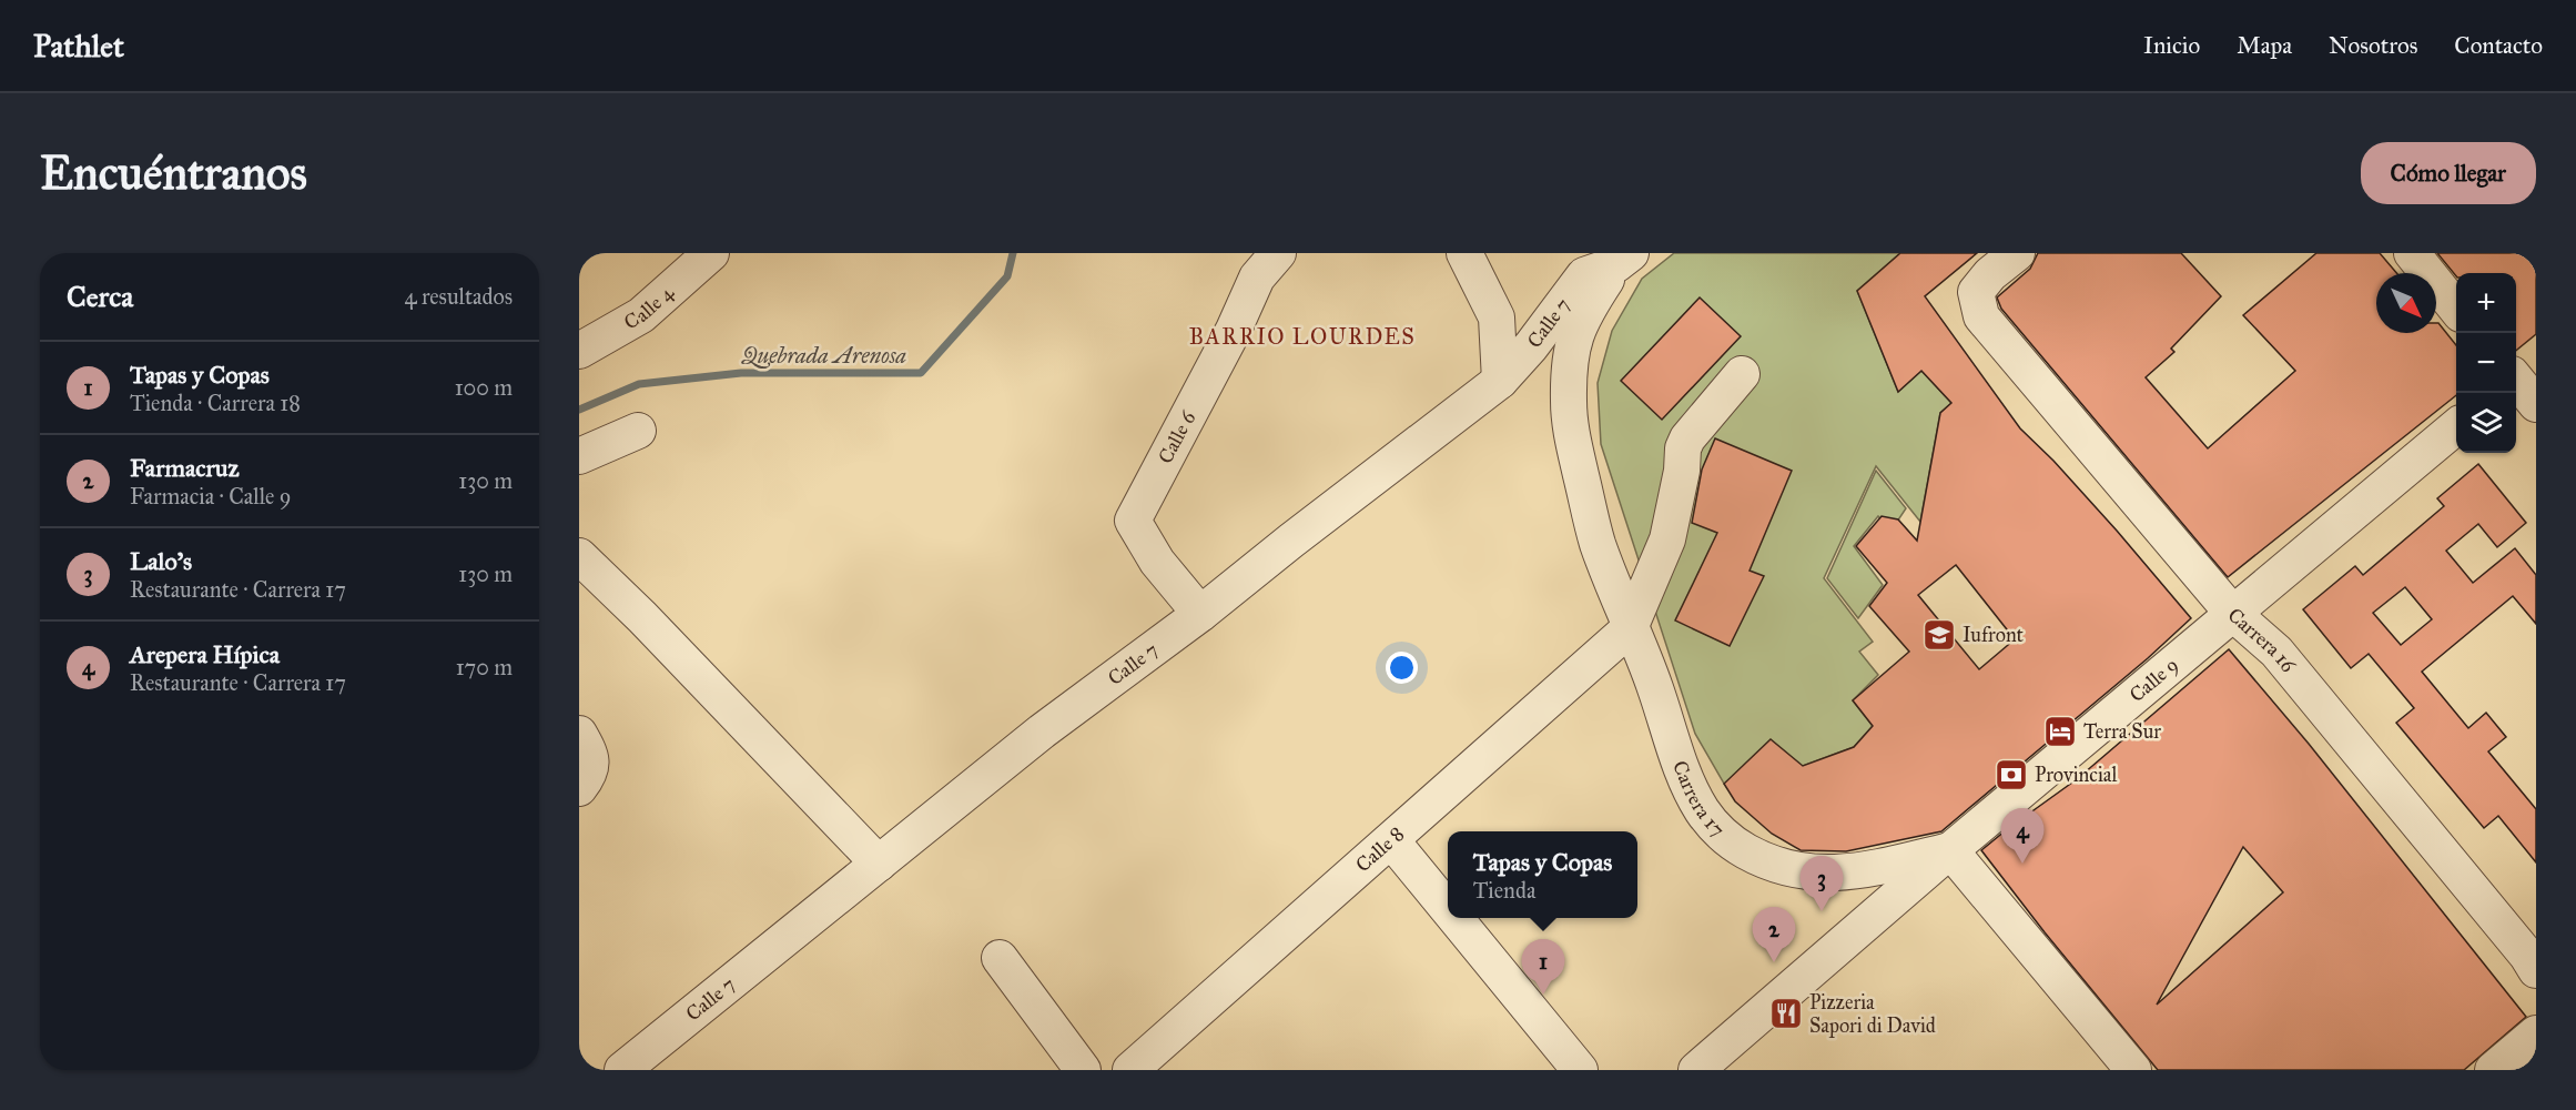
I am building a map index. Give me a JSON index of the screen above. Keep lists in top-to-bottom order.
{
  "streets": {
    "street": [
      "Calle 4",
      "Calle 7",
      "Calle 6",
      "Carrera 16",
      "Calle 9",
      "Carrera 17",
      "Calle 8"
    ]
  },
  "crossings": [
    ["Calle 7", "Calle 6"],
    ["Calle 7", "Carrera 17"],
    ["Carrera 16", "Calle 9"],
    ["Calle 9", "Carrera 17"],
    ["Carrera 17", "Calle 8"]
  ],
  "districts": ["BARRIO LOURDES"],
  "water": ["Quebrada Arenosa"],
  "places": {
    "school or university": ["Iufront"],
    "hotel": ["Terra Sur"],
    "bank": ["Provincial"],
    "restaurant": ["Pizzeria Sapori di David"]
  },
  "north": "bottom right",
  "page": {
    "header": "Pathlet",
    "nav": [
      "Inicio",
      "Mapa",
      "Nosotros",
      "Contacto"
    ],
    "buttons": "Cómo llegar",
    "title": "Encuéntranos",
    "heading": ["Cerca", "4 resultados"],
    "map_buttons": ["+", "−"],
    "list": [
      {
        "mark": "1",
        "name": "Tapas y Copas",
        "note": "Tienda · Carrera 18",
        "value": "100 m"
      },
      {
        "mark": "2",
        "name": "Farmacruz",
        "note": "Farmacia · Calle 9",
        "value": "130 m"
      },
      {
        "mark": "3",
        "name": "Lalo's",
        "note": "Restaurante · Carrera 17",
        "value": "130 m"
      },
      {
        "mark": "4",
        "name": "Arepera Hípica",
        "note": "Restaurante · Carrera 17",
        "value": "170 m"
      }
    ],
    "pins": [
      "4",
      "3",
      "2",
      "1"
    ],
    "popup": ["Tapas y Copas", "Tienda"]
  }
}
